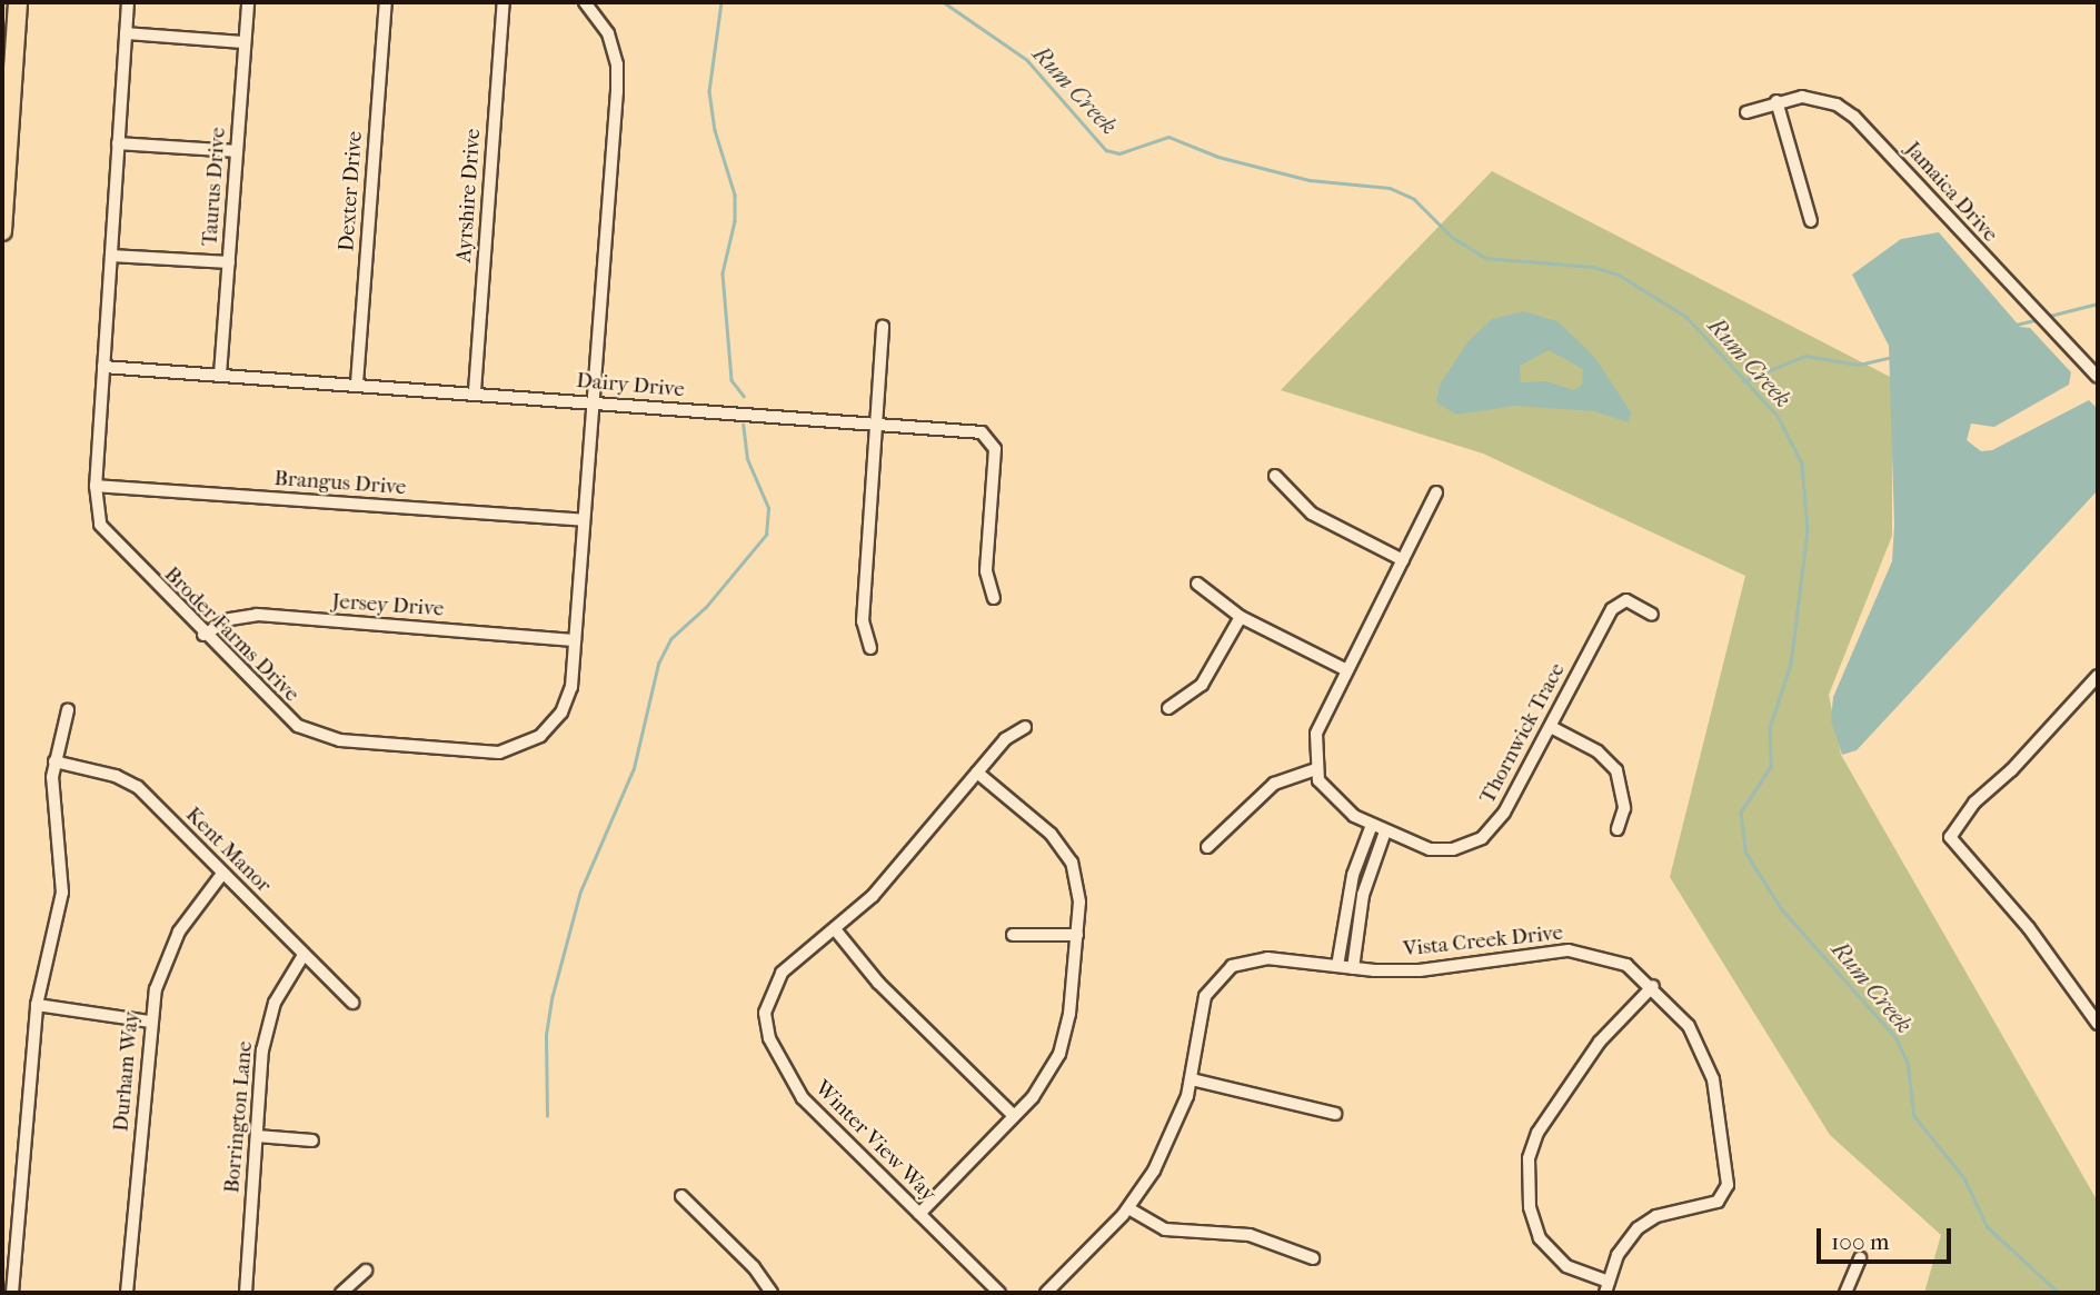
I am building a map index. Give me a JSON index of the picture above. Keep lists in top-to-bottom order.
{
  "streets": {
    "street": [
      "Taurus Drive",
      "Dexter Drive",
      "Jamaica Drive",
      "Ayrshire Drive",
      "Dairy Drive",
      "Brangus Drive",
      "Jersey Drive",
      "Broder Farms Drive",
      "Thornwick Trace",
      "Kent Manor",
      "Vista Creek Drive",
      "Durham Way",
      "Borrington Lane",
      "Winter View Way"
    ]
  },
  "crossings": [
    ["Taurus Drive", "Dairy Drive"],
    ["Dexter Drive", "Dairy Drive"],
    ["Ayrshire Drive", "Dairy Drive"],
    ["Dairy Drive", "Broder Farms Drive"],
    ["Brangus Drive", "Broder Farms Drive"],
    ["Jersey Drive", "Broder Farms Drive"],
    ["Kent Manor", "Durham Way"],
    ["Kent Manor", "Borrington Lane"]
  ],
  "water": ["Rum Creek"],
  "scale_bar": "100 m"
}
